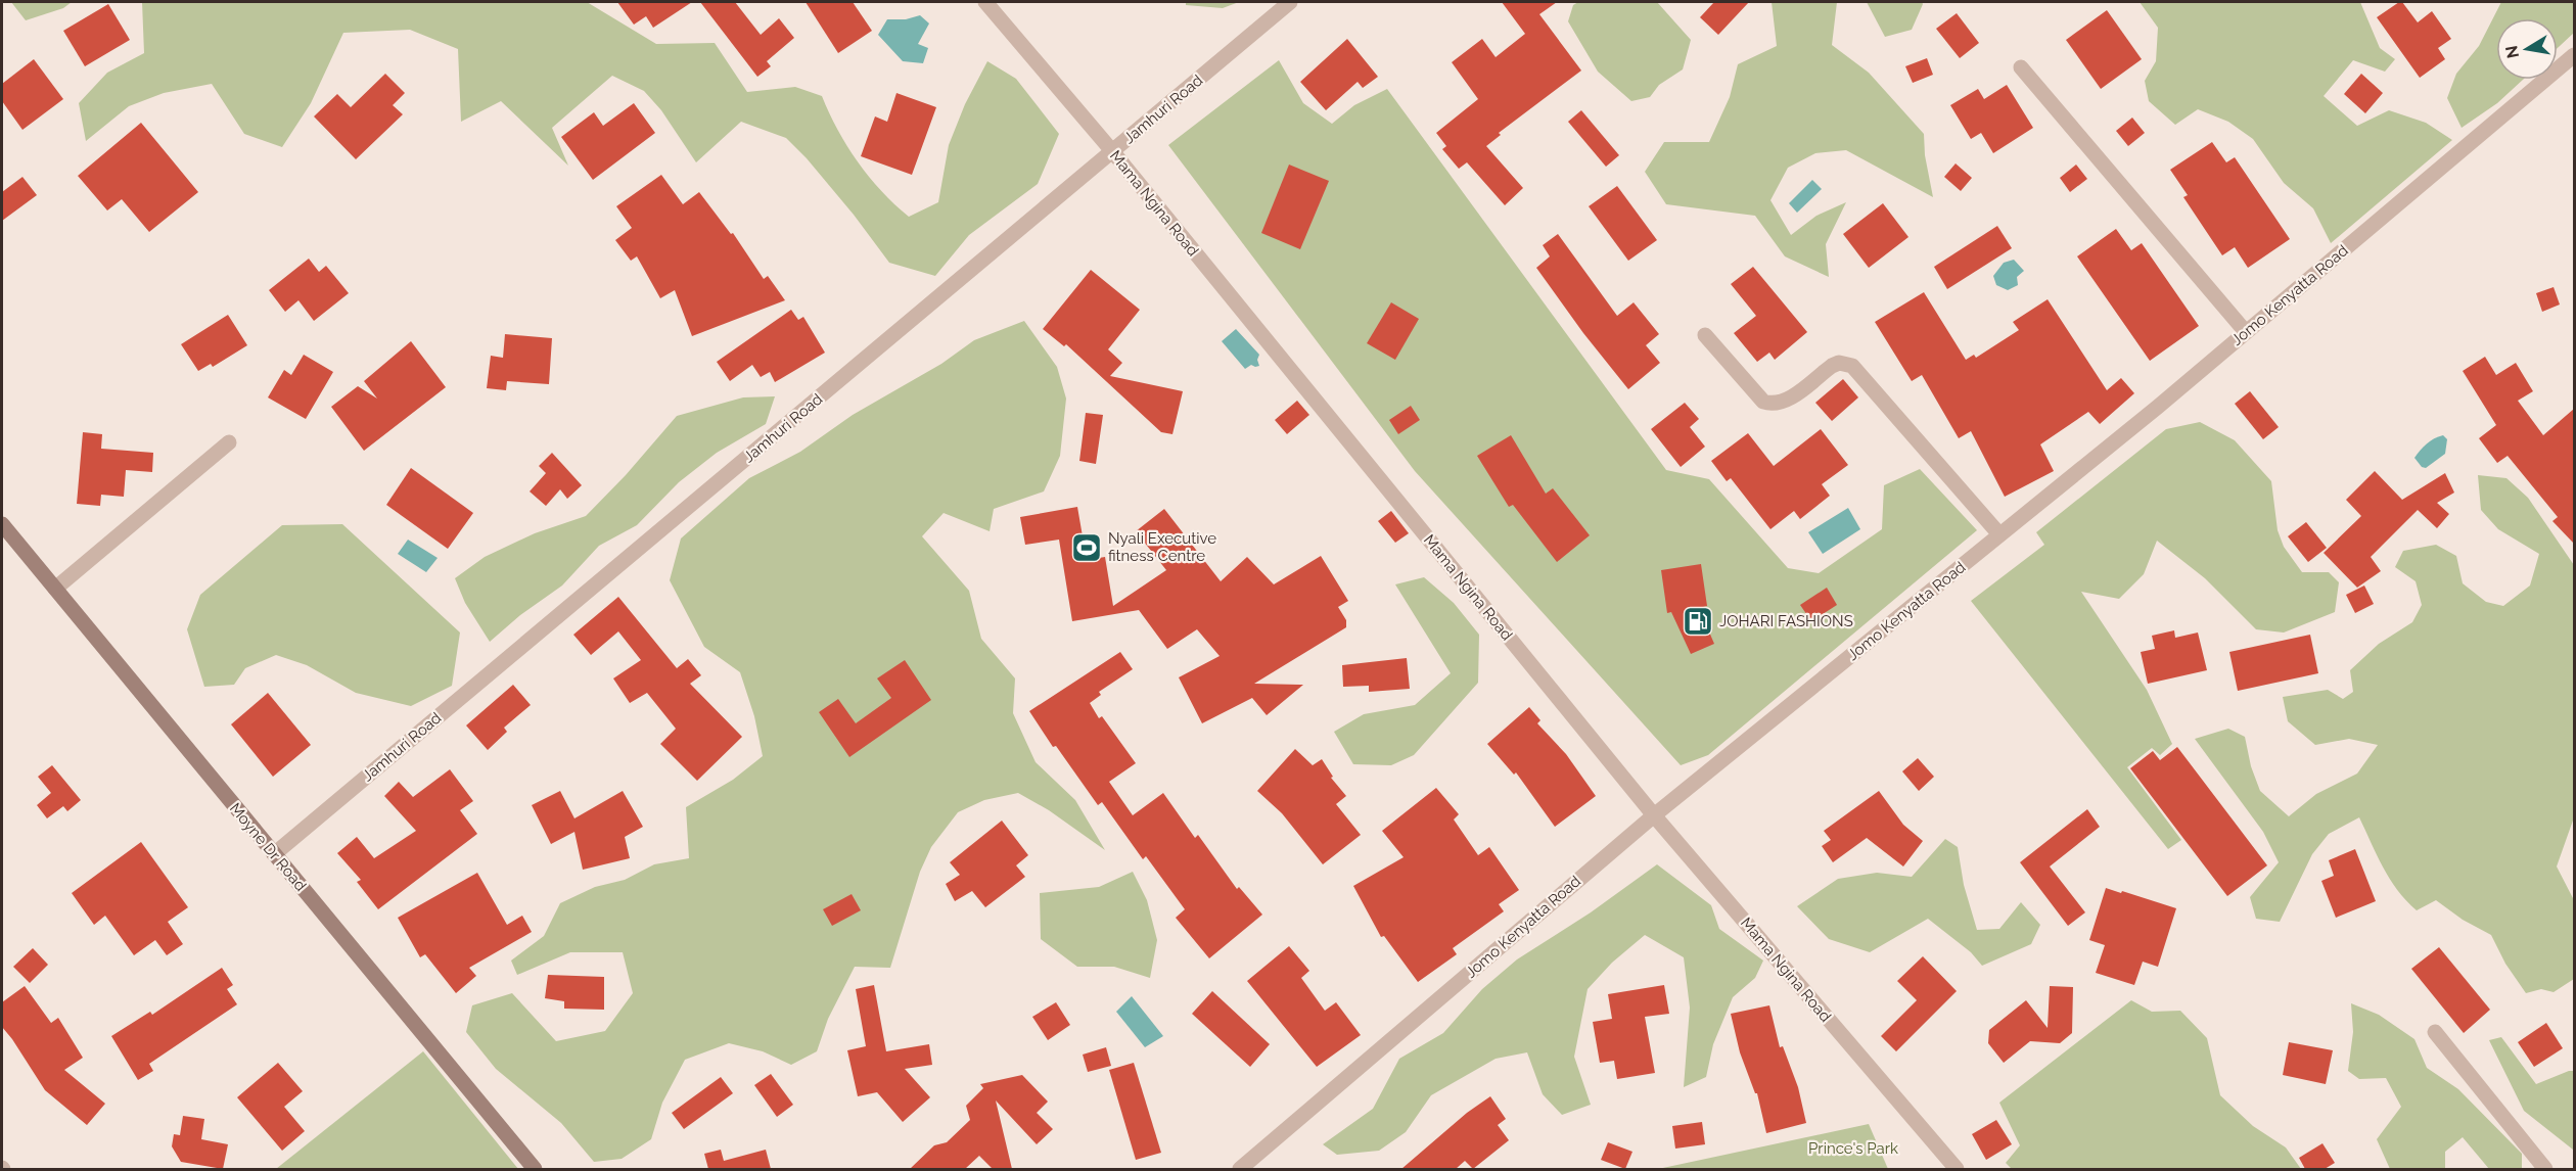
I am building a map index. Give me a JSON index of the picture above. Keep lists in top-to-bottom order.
{
  "streets": {
    "main road": ["Moyne Dr Road"],
    "street": ["Jamhuri Road", "Mama Ngina Road", "Jomo Kenyatta Road"]
  },
  "crossings": [
    ["Jamhuri Road", "Mama Ngina Road"],
    ["Jamhuri Road", "Moyne Dr Road"],
    ["Mama Ngina Road", "Jomo Kenyatta Road"]
  ],
  "parks": ["Prince's Park"],
  "places": {
    "sports": ["Nyali Executive fitness Centre"],
    "fuel station": ["JOHARI FASHIONS"]
  },
  "north": "left"
}
